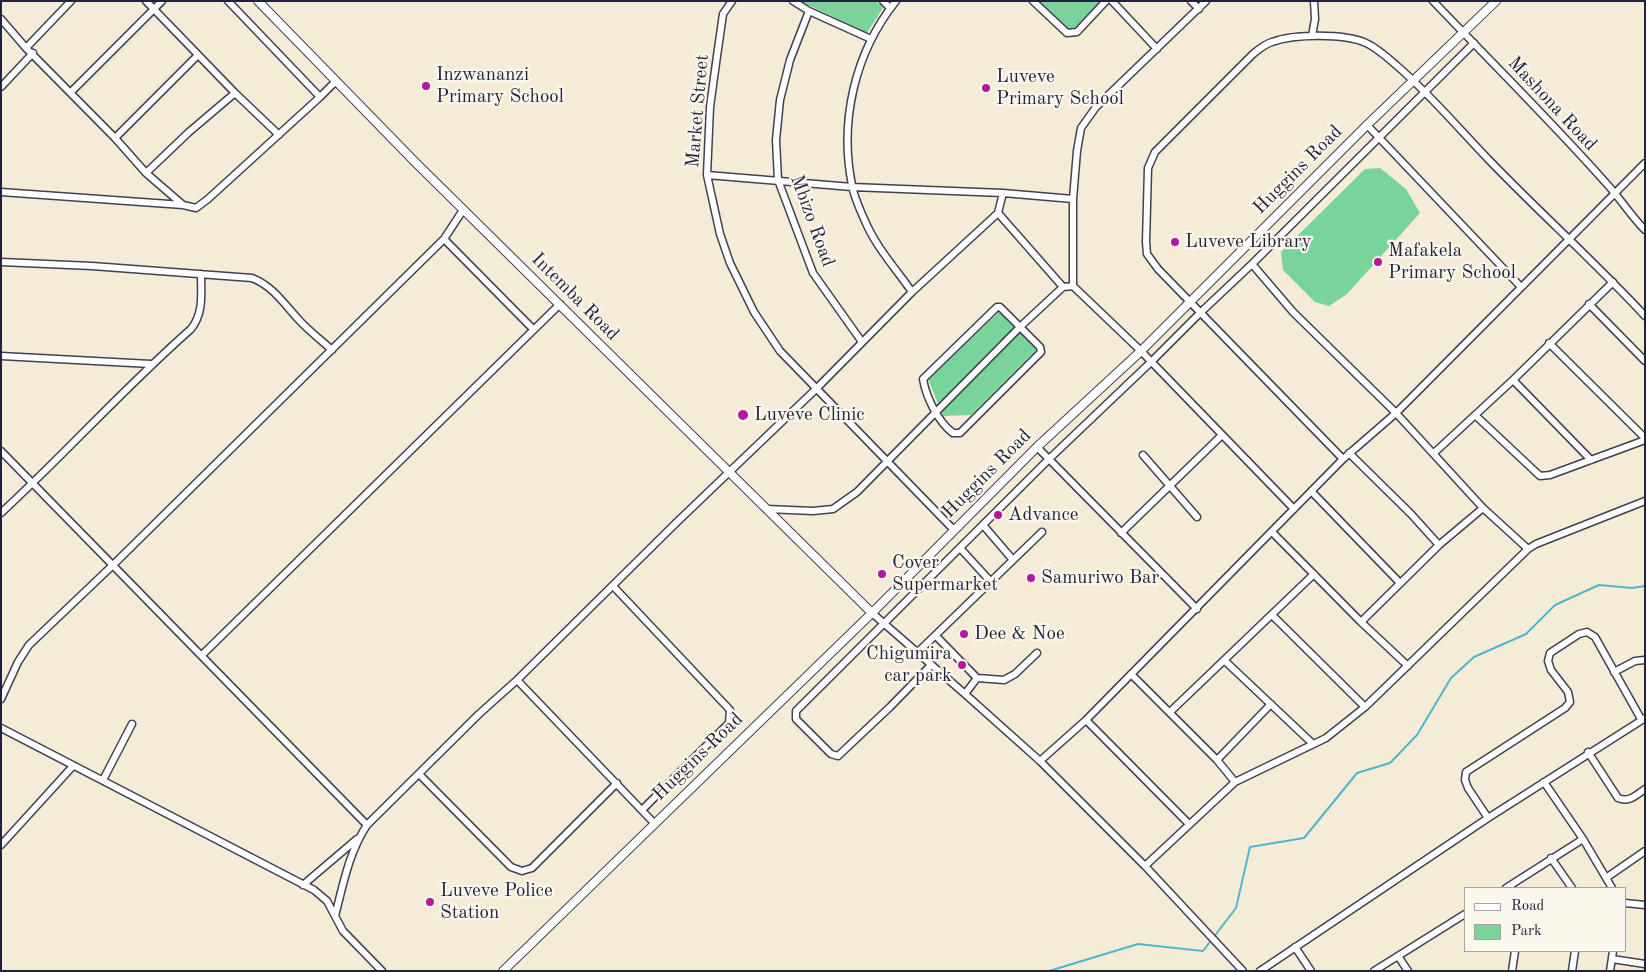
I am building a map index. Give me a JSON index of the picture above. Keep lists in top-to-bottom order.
{
  "streets": {
    "street": [
      "Mashona Road",
      "Market Street",
      "Huggins Road",
      "Mbizo Road",
      "Intemba Road"
    ]
  },
  "crossings": [
    ["Mashona Road", "Huggins Road"],
    ["Market Street", "Huggins Road"],
    ["Huggins Road", "Intemba Road"]
  ],
  "places": [
    "Inzwananzi Primary School",
    "Luveve Primary School",
    "Luveve Library",
    "Mafakela Primary School",
    "Luveve Clinic",
    "Advance",
    "Cover Supermarket",
    "Samuriwo Bar",
    "Dee & Noe",
    "Chigumira car park",
    "Luveve Police Station"
  ],
  "legend": ["Road", "Park"]
}
